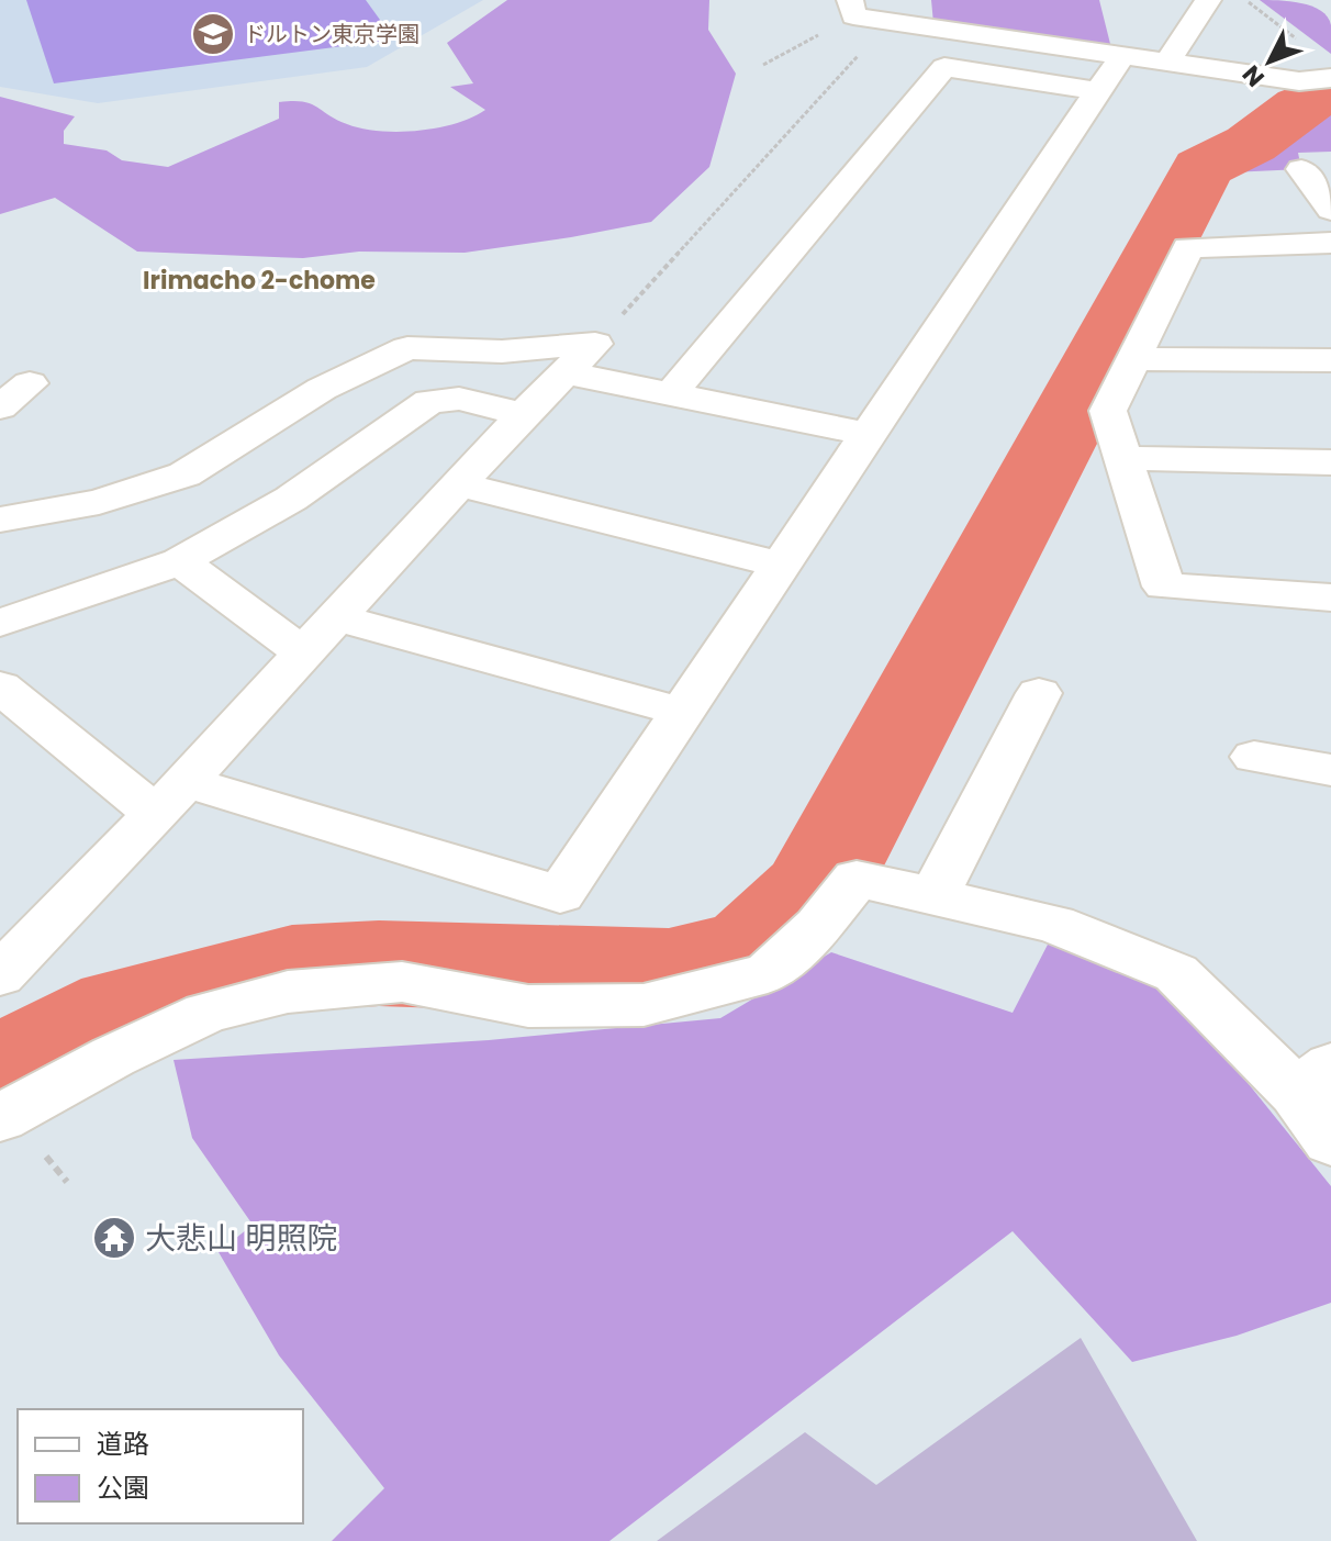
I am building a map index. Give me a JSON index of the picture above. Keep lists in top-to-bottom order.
{
  "districts": ["Irimacho 2-chome"],
  "places": {
    "school or university": ["ドルトン東京学園"],
    "temple": ["大悲山 明照院"]
  },
  "legend": ["道路", "公園"],
  "north": "bottom left"
}
